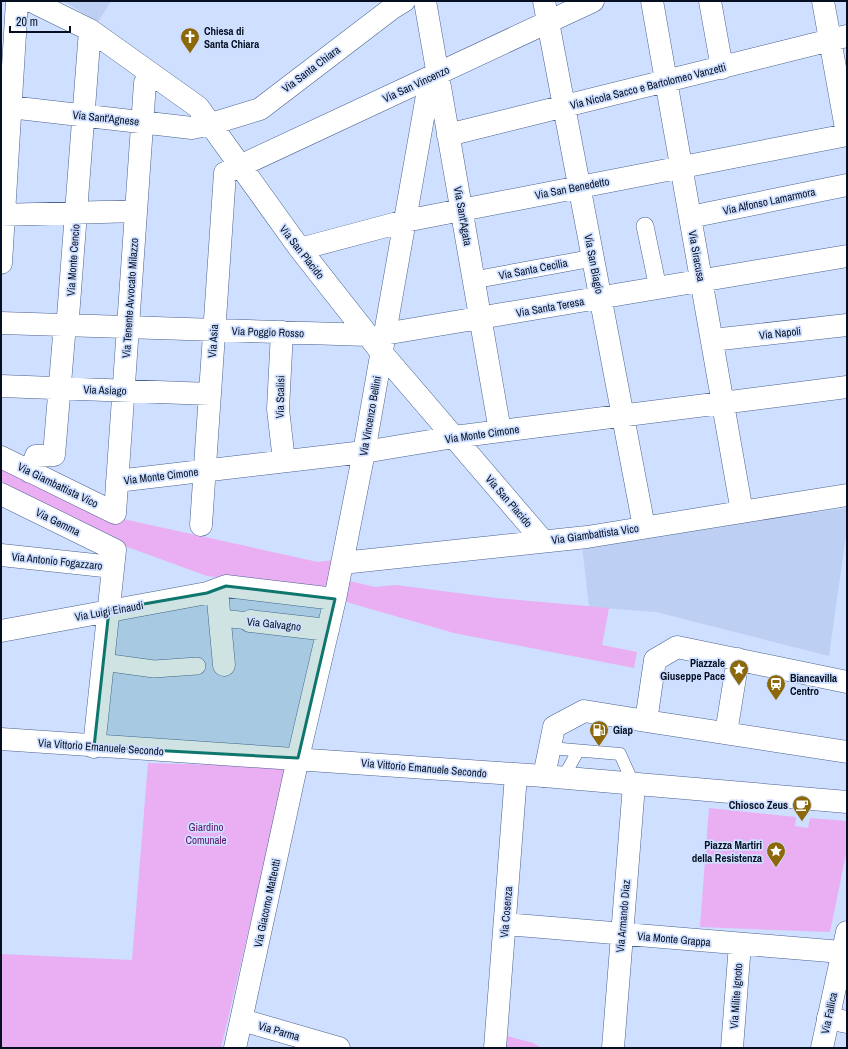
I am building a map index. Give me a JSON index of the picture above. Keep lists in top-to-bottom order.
{
  "streets": {
    "street": [
      "Via Santa Chiara",
      "Via San Vincenzo",
      "Via Nicola Sacco e Bartolomeo Vanzetti",
      "Via Sant'Agnese",
      "Via San Benedetto",
      "Via Alfonso Lamarmora",
      "Via Sant'Agata",
      "Via San Placido",
      "Via Siracusa",
      "Via Monte Cencio",
      "Via San Biagio",
      "Via Santa Cecilia",
      "Via Tenente Avvocato Milazzo",
      "Via Santa Teresa",
      "Via Poggio Rosso",
      "Via Napoli",
      "Via Asia",
      "Via Asiago",
      "Via Scalisi",
      "Via Vincenzo Bellini",
      "Via Monte Cimone",
      "Via Giambattista Vico",
      "Via Gemma",
      "Via Antonio Fogazzaro",
      "Via Luigi Einaudi",
      "Via Galvagno",
      "Via Vittorio Emanuele Secondo",
      "Via Giacomo Matteotti",
      "Via Cosenza",
      "Via Armando Diaz",
      "Via Monte Grappa",
      "Via Milite Ignoto",
      "Via Fallica",
      "Via Parma"
    ]
  },
  "crossings": [
    ["Via Santa Chiara", "Via Sant'Agnese"],
    ["Via Santa Chiara", "Via San Placido"],
    ["Via San Vincenzo", "Via Sant'Agata"],
    ["Via San Vincenzo", "Via San Placido"],
    ["Via San Vincenzo", "Via San Biagio"],
    ["Via San Vincenzo", "Via Asia"],
    ["Via San Vincenzo", "Via Vincenzo Bellini"],
    ["Via Nicola Sacco e Bartolomeo Vanzetti", "Via Sant'Agata"],
    ["Via Nicola Sacco e Bartolomeo Vanzetti", "Via Siracusa"],
    ["Via Nicola Sacco e Bartolomeo Vanzetti", "Via San Biagio"],
    ["Via Sant'Agnese", "Via San Placido"],
    ["Via Sant'Agnese", "Via Monte Cencio"],
    ["Via Sant'Agnese", "Via Tenente Avvocato Milazzo"],
    ["Via San Benedetto", "Via Sant'Agata"],
    ["Via San Benedetto", "Via San Placido"],
    ["Via San Benedetto", "Via Siracusa"],
    ["Via San Benedetto", "Via San Biagio"],
    ["Via San Benedetto", "Via Vincenzo Bellini"],
    ["Via Alfonso Lamarmora", "Via Siracusa"],
    ["Via Sant'Agata", "Via Santa Cecilia"],
    ["Via Sant'Agata", "Via Santa Teresa"],
    ["Via Sant'Agata", "Via Vincenzo Bellini"],
    ["Via Sant'Agata", "Via Monte Cimone"],
    ["Via San Placido", "Via Monte Cencio"],
    ["Via San Placido", "Via Santa Teresa"],
    ["Via San Placido", "Via Poggio Rosso"],
    ["Via San Placido", "Via Asia"],
    ["Via San Placido", "Via Vincenzo Bellini"],
    ["Via San Placido", "Via Monte Cimone"],
    ["Via San Placido", "Via Giambattista Vico"],
    ["Via Siracusa", "Via Santa Teresa"],
    ["Via Siracusa", "Via Napoli"],
    ["Via Siracusa", "Via Monte Cimone"],
    ["Via Siracusa", "Via Giambattista Vico"],
    ["Via Monte Cencio", "Via Poggio Rosso"],
    ["Via Monte Cencio", "Via Asiago"],
    ["Via Monte Cencio", "Via Giambattista Vico"],
    ["Via San Biagio", "Via Santa Cecilia"],
    ["Via San Biagio", "Via Santa Teresa"],
    ["Via San Biagio", "Via Monte Cimone"],
    ["Via San Biagio", "Via Giambattista Vico"],
    ["Via Tenente Avvocato Milazzo", "Via Poggio Rosso"],
    ["Via Tenente Avvocato Milazzo", "Via Asiago"],
    ["Via Tenente Avvocato Milazzo", "Via Monte Cimone"],
    ["Via Tenente Avvocato Milazzo", "Via Giambattista Vico"],
    ["Via Santa Teresa", "Via Poggio Rosso"],
    ["Via Santa Teresa", "Via Vincenzo Bellini"],
    ["Via Poggio Rosso", "Via Asia"],
    ["Via Poggio Rosso", "Via Scalisi"],
    ["Via Poggio Rosso", "Via Vincenzo Bellini"],
    ["Via Asia", "Via Asiago"],
    ["Via Asia", "Via Monte Cimone"],
    ["Via Scalisi", "Via Monte Cimone"],
    ["Via Vincenzo Bellini", "Via Monte Cimone"],
    ["Via Vincenzo Bellini", "Via Giambattista Vico"],
    ["Via Vincenzo Bellini", "Via Luigi Einaudi"],
    ["Via Vincenzo Bellini", "Via Galvagno"],
    ["Via Vincenzo Bellini", "Via Vittorio Emanuele Secondo"],
    ["Via Vincenzo Bellini", "Via Giacomo Matteotti"],
    ["Via Gemma", "Via Antonio Fogazzaro"],
    ["Via Vittorio Emanuele Secondo", "Via Giacomo Matteotti"],
    ["Via Vittorio Emanuele Secondo", "Via Cosenza"],
    ["Via Vittorio Emanuele Secondo", "Via Armando Diaz"],
    ["Via Giacomo Matteotti", "Via Parma"],
    ["Via Cosenza", "Via Monte Grappa"],
    ["Via Armando Diaz", "Via Monte Grappa"],
    ["Via Monte Grappa", "Via Milite Ignoto"],
    ["Via Monte Grappa", "Via Fallica"]
  ],
  "parks": ["Giardino Comunale"],
  "places": {
    "church": ["Chiesa di Santa Chiara"],
    "place": ["Piazzale Giuseppe Pace", "Piazza Martiri della Resistenza"],
    "station": ["Biancavilla Centro"],
    "fuel station": ["Giap"],
    "cafe": ["Chiosco Zeus"]
  },
  "scale_bar": "20 m"
}
